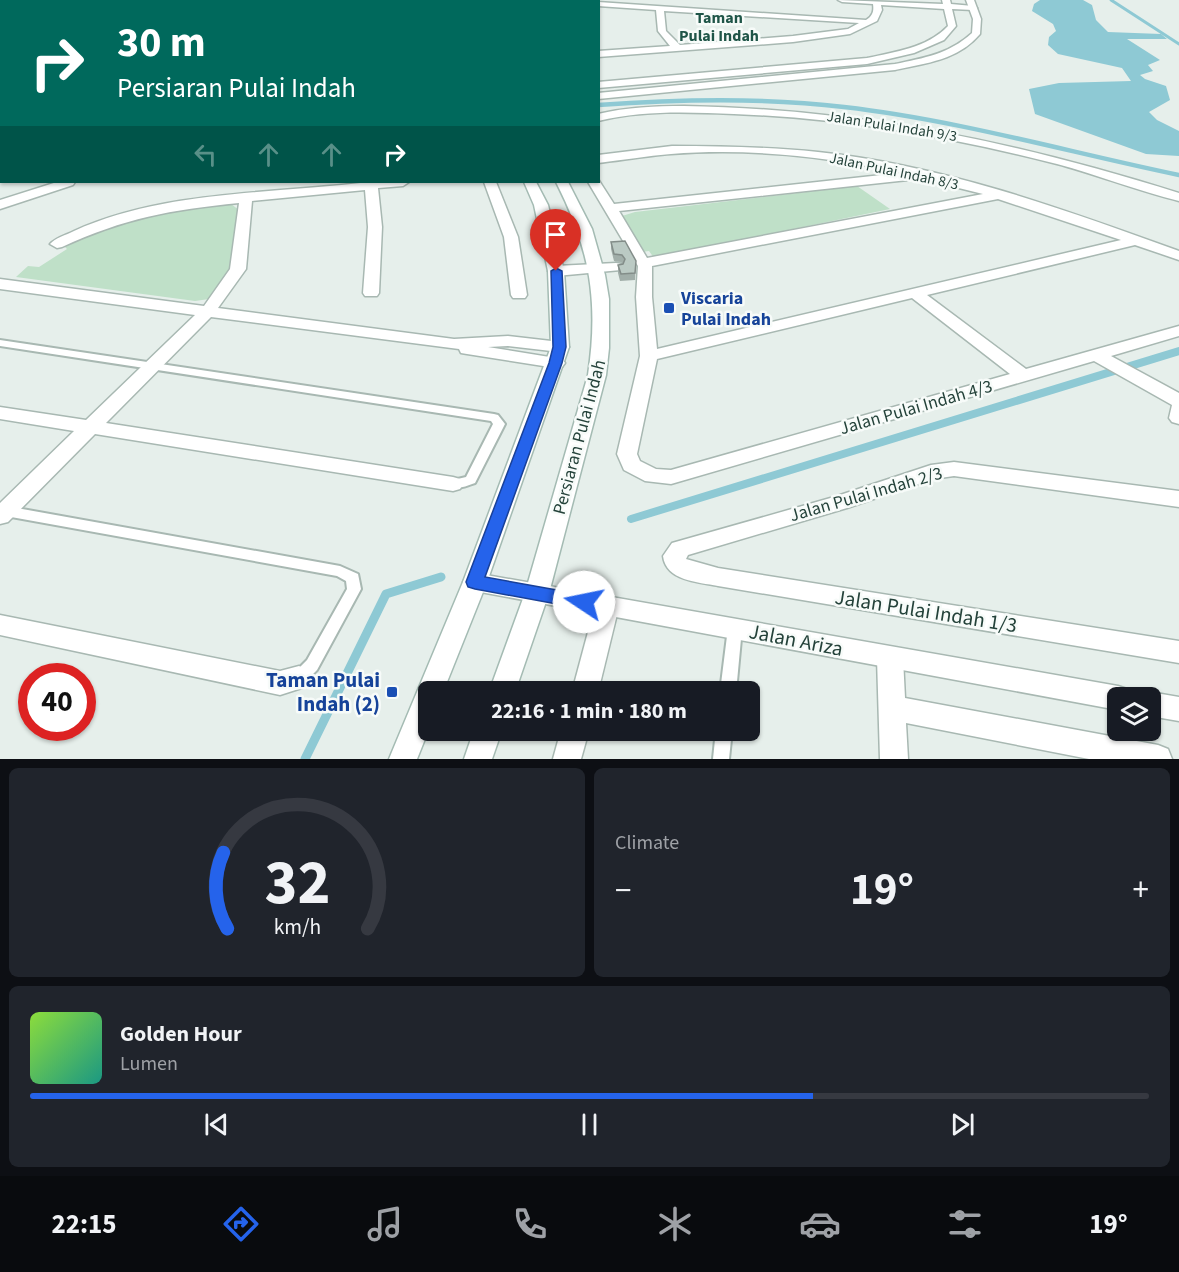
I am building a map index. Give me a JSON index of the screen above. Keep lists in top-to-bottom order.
{
  "streets": {
    "street": [
      "Jalan Pulai Indah 9/3",
      "Jalan Pulai Indah 8/3",
      "Jalan Pulai Indah 4/3",
      "Persiaran Pulai Indah",
      "Jalan Pulai Indah 2/3",
      "Jalan Pulai Indah 1/3",
      "Jalan Ariza"
    ]
  },
  "crossings": [
    ["Persiaran Pulai Indah", "Jalan Ariza"],
    ["Jalan Pulai Indah 2/3", "Jalan Pulai Indah 1/3"]
  ],
  "districts": ["Taman Pulai Indah"],
  "places": {
    "transit": ["Viscaria Pulai Indah", "Taman Pulai Indah (2)"]
  },
  "page": {
    "turn": ["30 m", "Persiaran Pulai Indah"],
    "limit": "40",
    "trip": "22:16 · 1 min · 180 m",
    "tile": "Climate",
    "heat": ["−", "19°", "+"],
    "song": ["Golden Hour", "Lumen"],
    "tabs": ["22:15", "19°"],
    "gauge": ["32", "km/h"]
  }
}
